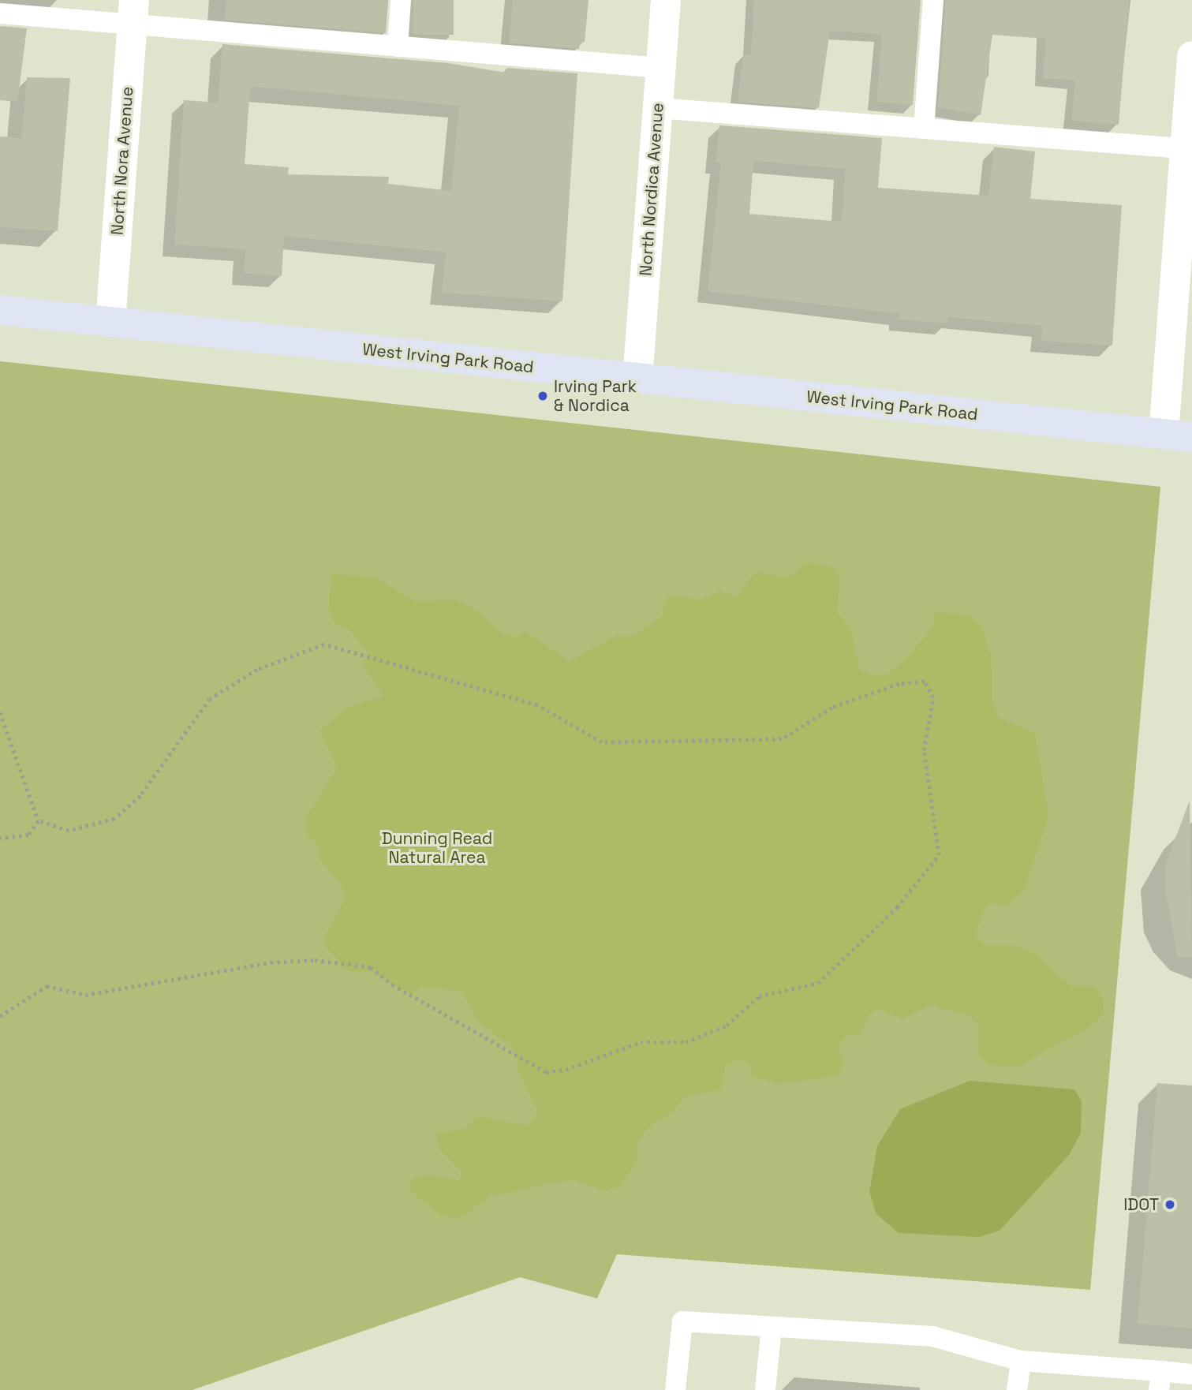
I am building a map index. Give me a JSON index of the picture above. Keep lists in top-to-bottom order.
{
  "streets": {
    "main road": ["West Irving Park Road"],
    "street": ["North Nora Avenue", "North Nordica Avenue"]
  },
  "crossings": [
    ["North Nora Avenue", "West Irving Park Road"],
    ["North Nordica Avenue", "West Irving Park Road"]
  ],
  "parks": ["Dunning Read Natural Area"],
  "places": ["Irving Park & Nordica", "IDOT"]
}
